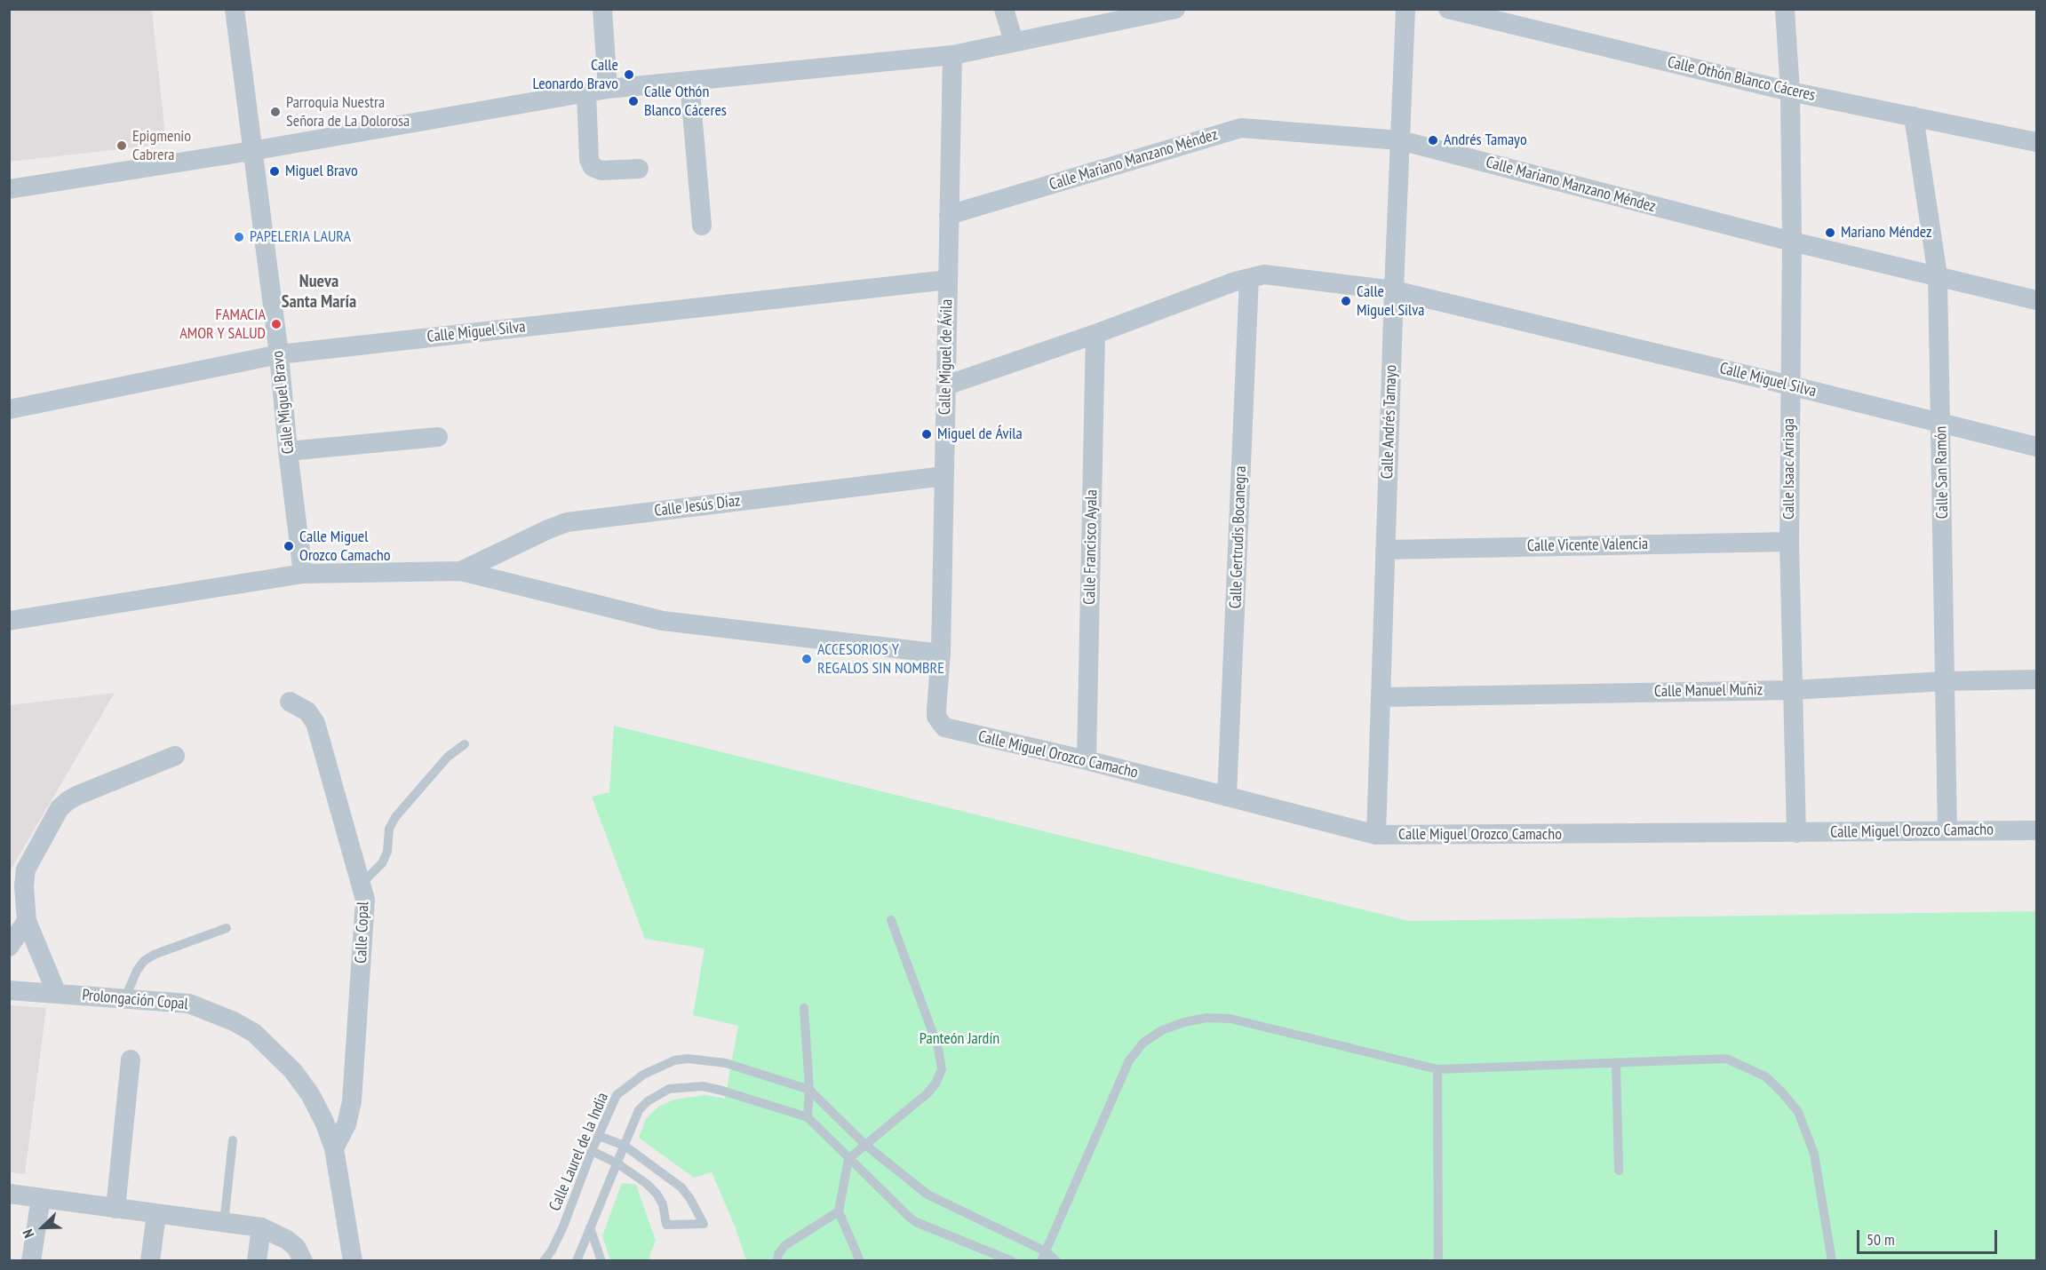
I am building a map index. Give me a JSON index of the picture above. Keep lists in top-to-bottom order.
{
  "streets": {
    "street": [
      "Calle Othón Blanco Cáceres",
      "Calle Mariano Manzano Méndez",
      "Calle Miguel Silva",
      "Calle Miguel de Ávila",
      "Calle Miguel Bravo",
      "Calle Andrés Tamayo",
      "Calle Isaac Arriaga",
      "Calle San Ramón",
      "Calle Jesús Díaz",
      "Calle Gertrudis Bocanegra",
      "Calle Vicente Valencia",
      "Calle Francisco Ayala",
      "Calle Manuel Muñiz",
      "Calle Miguel Orozco Camacho",
      "Calle Copal",
      "Prolongación Copal"
    ],
    "lane": ["Calle Laurel de la India"]
  },
  "crossings": [
    ["Calle Othón Blanco Cáceres", "Calle Isaac Arriaga"],
    ["Calle Othón Blanco Cáceres", "Calle San Ramón"],
    ["Calle Mariano Manzano Méndez", "Calle Miguel de Ávila"],
    ["Calle Mariano Manzano Méndez", "Calle Andrés Tamayo"],
    ["Calle Mariano Manzano Méndez", "Calle Isaac Arriaga"],
    ["Calle Mariano Manzano Méndez", "Calle San Ramón"],
    ["Calle Miguel Silva", "Calle Miguel de Ávila"],
    ["Calle Miguel Silva", "Calle Miguel Bravo"],
    ["Calle Miguel Silva", "Calle Andrés Tamayo"],
    ["Calle Miguel Silva", "Calle Isaac Arriaga"],
    ["Calle Miguel Silva", "Calle San Ramón"],
    ["Calle Miguel Silva", "Calle Gertrudis Bocanegra"],
    ["Calle Miguel Silva", "Calle Francisco Ayala"],
    ["Calle Miguel de Ávila", "Calle Jesús Díaz"],
    ["Calle Miguel de Ávila", "Calle Miguel Orozco Camacho"],
    ["Calle Andrés Tamayo", "Calle Vicente Valencia"],
    ["Calle Andrés Tamayo", "Calle Manuel Muñiz"],
    ["Calle Andrés Tamayo", "Calle Miguel Orozco Camacho"],
    ["Calle Isaac Arriaga", "Calle Vicente Valencia"],
    ["Calle Isaac Arriaga", "Calle Manuel Muñiz"],
    ["Calle Isaac Arriaga", "Calle Miguel Orozco Camacho"],
    ["Calle San Ramón", "Calle Manuel Muñiz"],
    ["Calle San Ramón", "Calle Miguel Orozco Camacho"],
    ["Calle Gertrudis Bocanegra", "Calle Miguel Orozco Camacho"],
    ["Calle Francisco Ayala", "Calle Miguel Orozco Camacho"],
    ["Calle Copal", "Prolongación Copal"]
  ],
  "districts": ["Nueva Santa María"],
  "parks": ["Panteón Jardín"],
  "places": [
    "Calle Leonardo Bravo",
    "Calle Othón Blanco Cáceres",
    "Parroquia Nuestra Señora de La Dolorosa",
    "Andrés Tamayo",
    "Epigmenio Cabrera",
    "Miguel Bravo",
    "Mariano Méndez",
    "PAPELERIA LAURA",
    "Calle Miguel Silva",
    "FAMACIA AMOR Y SALUD",
    "Miguel de Ávila",
    "Calle Miguel Orozco Camacho",
    "ACCESORIOS Y REGALOS SIN NOMBRE"
  ],
  "scale_bar": "50 m",
  "north": "bottom left"
}
